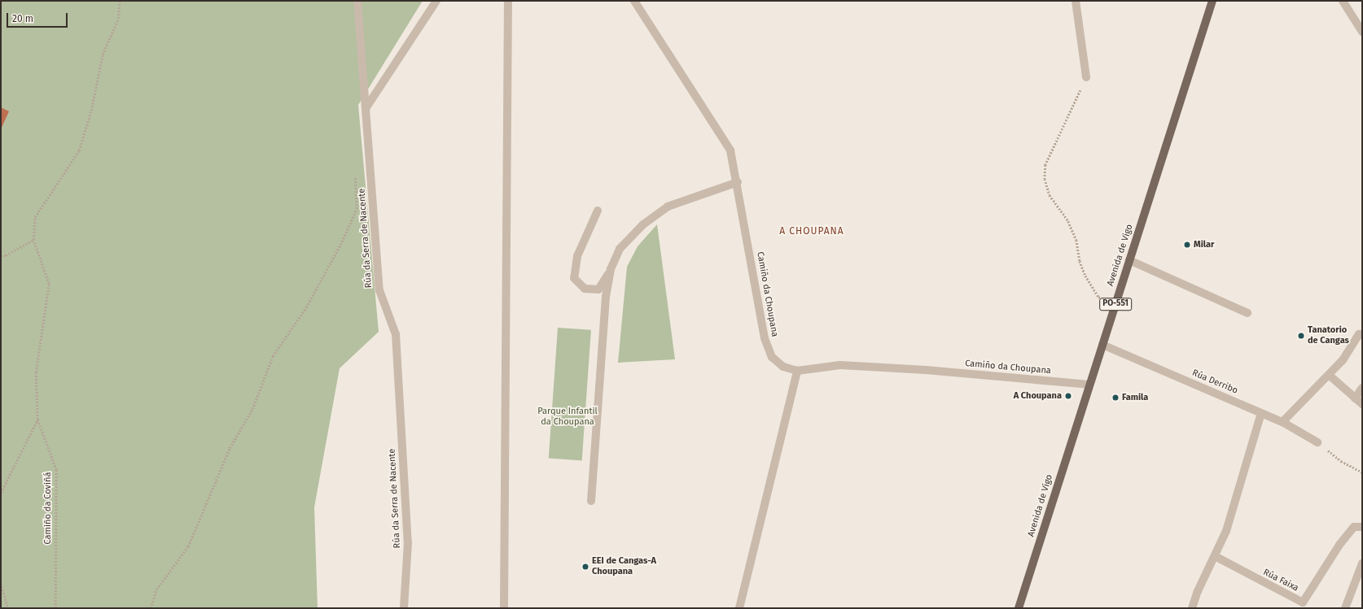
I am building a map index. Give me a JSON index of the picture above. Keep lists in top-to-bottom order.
{
  "streets": {
    "main road": ["Avenida de Vigo", "PO-551"],
    "street": [
      "Rúa da Serra de Nacente",
      "Camiño da Choupana",
      "Rúa Derribo",
      "Rúa Faixa"
    ],
    "path": ["Camiño da Coviñá"]
  },
  "crossings": [
    ["Avenida de Vigo", "Camiño da Choupana"],
    ["Avenida de Vigo", "Rúa Derribo"]
  ],
  "districts": ["A CHOUPANA"],
  "parks": ["Parque Infantil da Choupana"],
  "places": [
    "Milar",
    "Tanatorio de Cangas",
    "A Choupana",
    "Famila",
    "EEI de Cangas-A Choupana"
  ],
  "scale_bar": "20 m"
}
